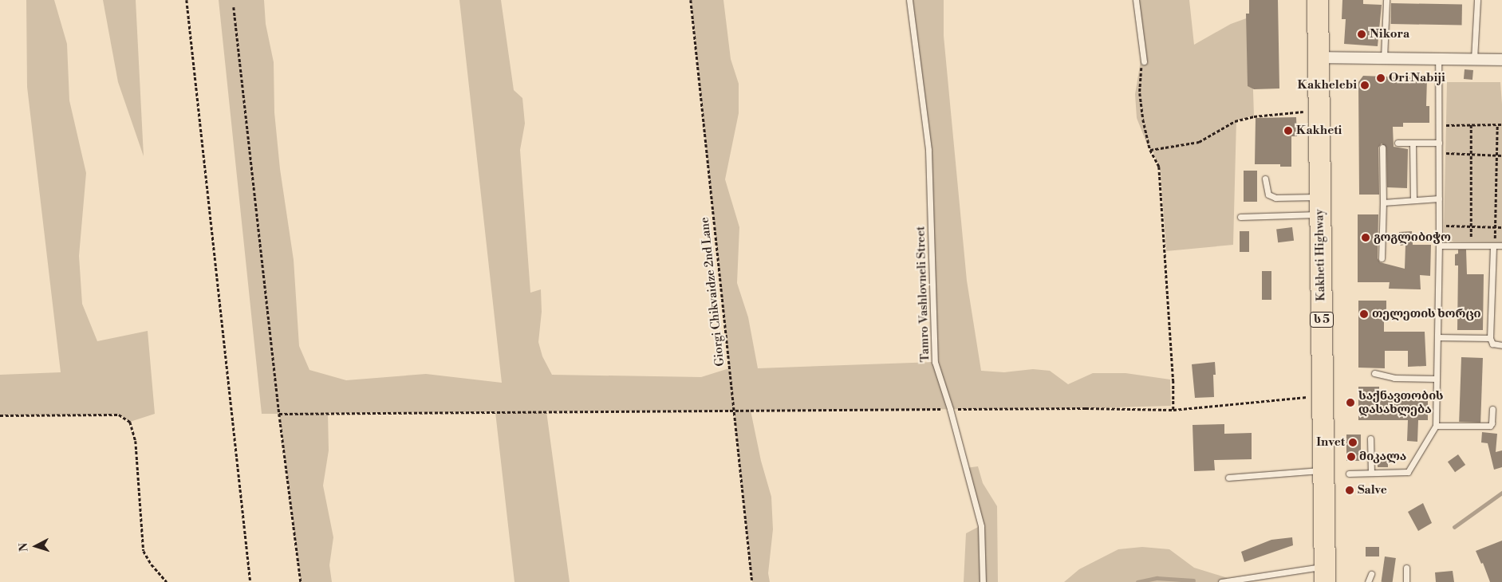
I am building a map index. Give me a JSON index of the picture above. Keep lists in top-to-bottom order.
{
  "streets": {
    "highway": ["Kakheti Highway", "ს 5"],
    "lane": ["Tamro Vashlovneli Street"],
    "path": ["Giorgi Chikvaidze 2nd Lane"]
  },
  "places": [
    "Nikora",
    "Ori Nabiji",
    "Kakhelebi",
    "Kakheti",
    "გოგლიბიჭო",
    "თელეთის ხორცი",
    "საქნავთობის დასახლება",
    "Invet",
    "მიკალა",
    "Salve"
  ],
  "north": "left"
}
